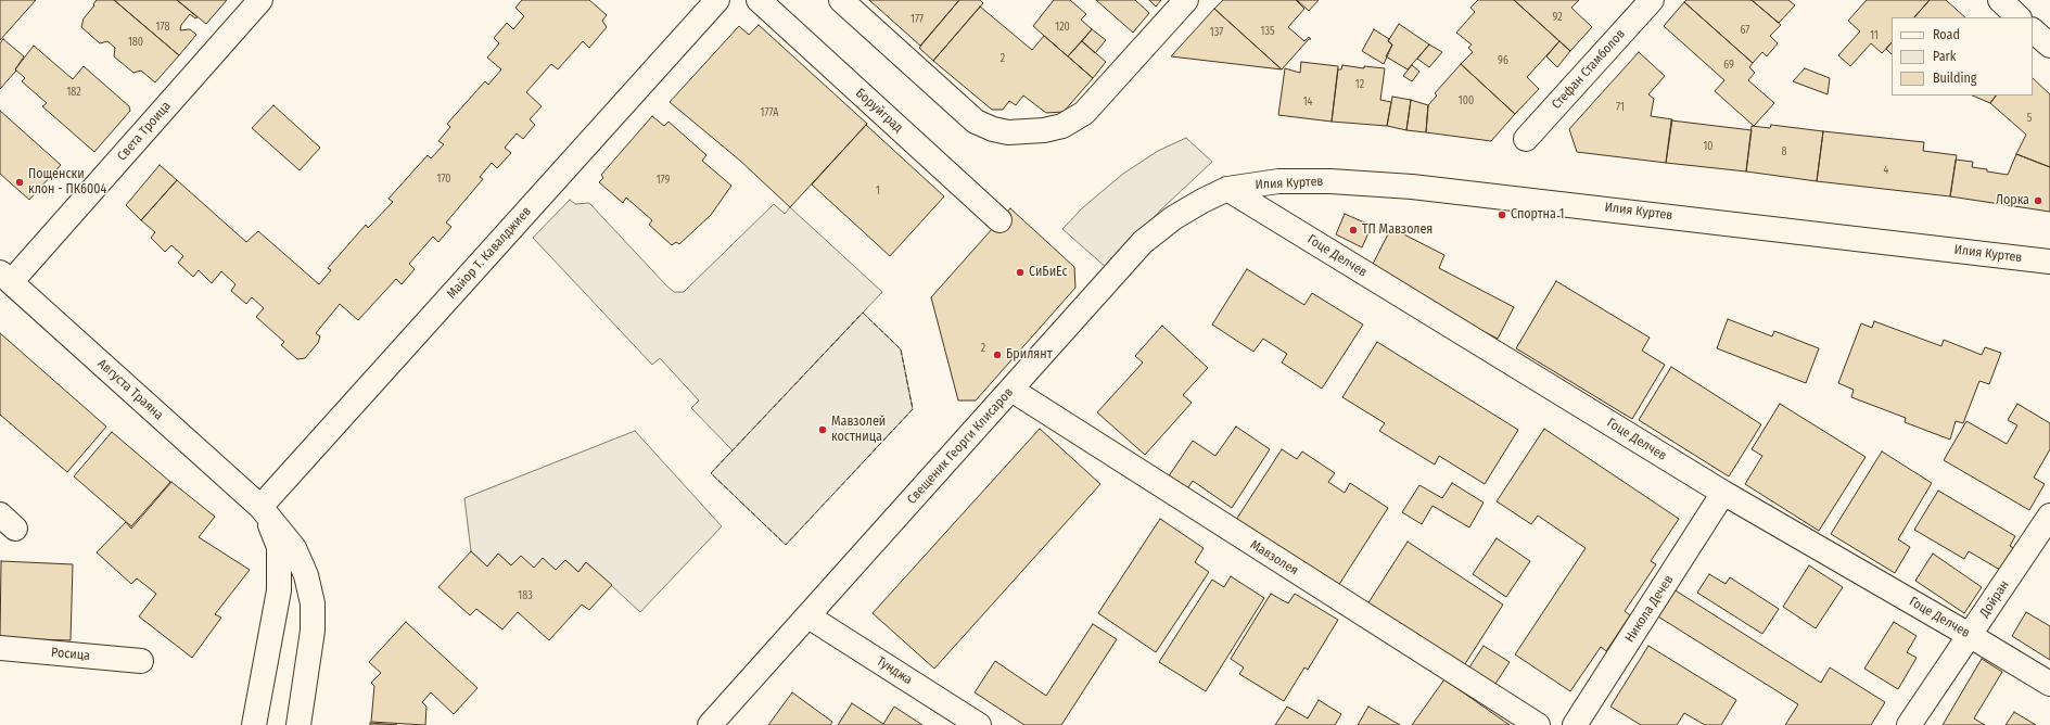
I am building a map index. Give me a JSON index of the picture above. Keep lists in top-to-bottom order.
{
  "streets": {
    "street": [
      "Стефан Стамболов",
      "Боруйград",
      "Света Троица",
      "Илия Куртев",
      "Майор Т. Кавалджиев",
      "Гоце Делчев",
      "Августа Траяна",
      "Свещеник Георги Клисаров",
      "Мавзолея",
      "Дойран",
      "Никола Дечев",
      "Росица",
      "Тунджа"
    ]
  },
  "crossings": [
    ["Света Троица", "Августа Траяна"],
    ["Илия Куртев", "Гоце Делчев"],
    ["Илия Куртев", "Свещеник Георги Клисаров"],
    ["Майор Т. Кавалджиев", "Августа Траяна"],
    ["Гоце Делчев", "Свещеник Георги Клисаров"],
    ["Гоце Делчев", "Дойран"],
    ["Гоце Делчев", "Никола Дечев"],
    ["Свещеник Георги Клисаров", "Мавзолея"],
    ["Свещеник Георги Клисаров", "Тунджа"]
  ],
  "places": [
    "Пощенски клон - ПК6004",
    "Лорка",
    "Спортна 1",
    "ТП Мавзолея",
    "СиБиЕс",
    "Брилянт",
    "Мавзолей костница"
  ],
  "house_numbers": [
    "92",
    "177",
    "178",
    "120",
    "67",
    "135",
    "137",
    "11",
    "180",
    "2",
    "96",
    "69",
    "12",
    "182",
    "100",
    "14",
    "71",
    "177A",
    "5",
    "10",
    "8",
    "4",
    "170",
    "179",
    "1",
    "2",
    "183"
  ],
  "legend": ["Road", "Park", "Building"]
}
